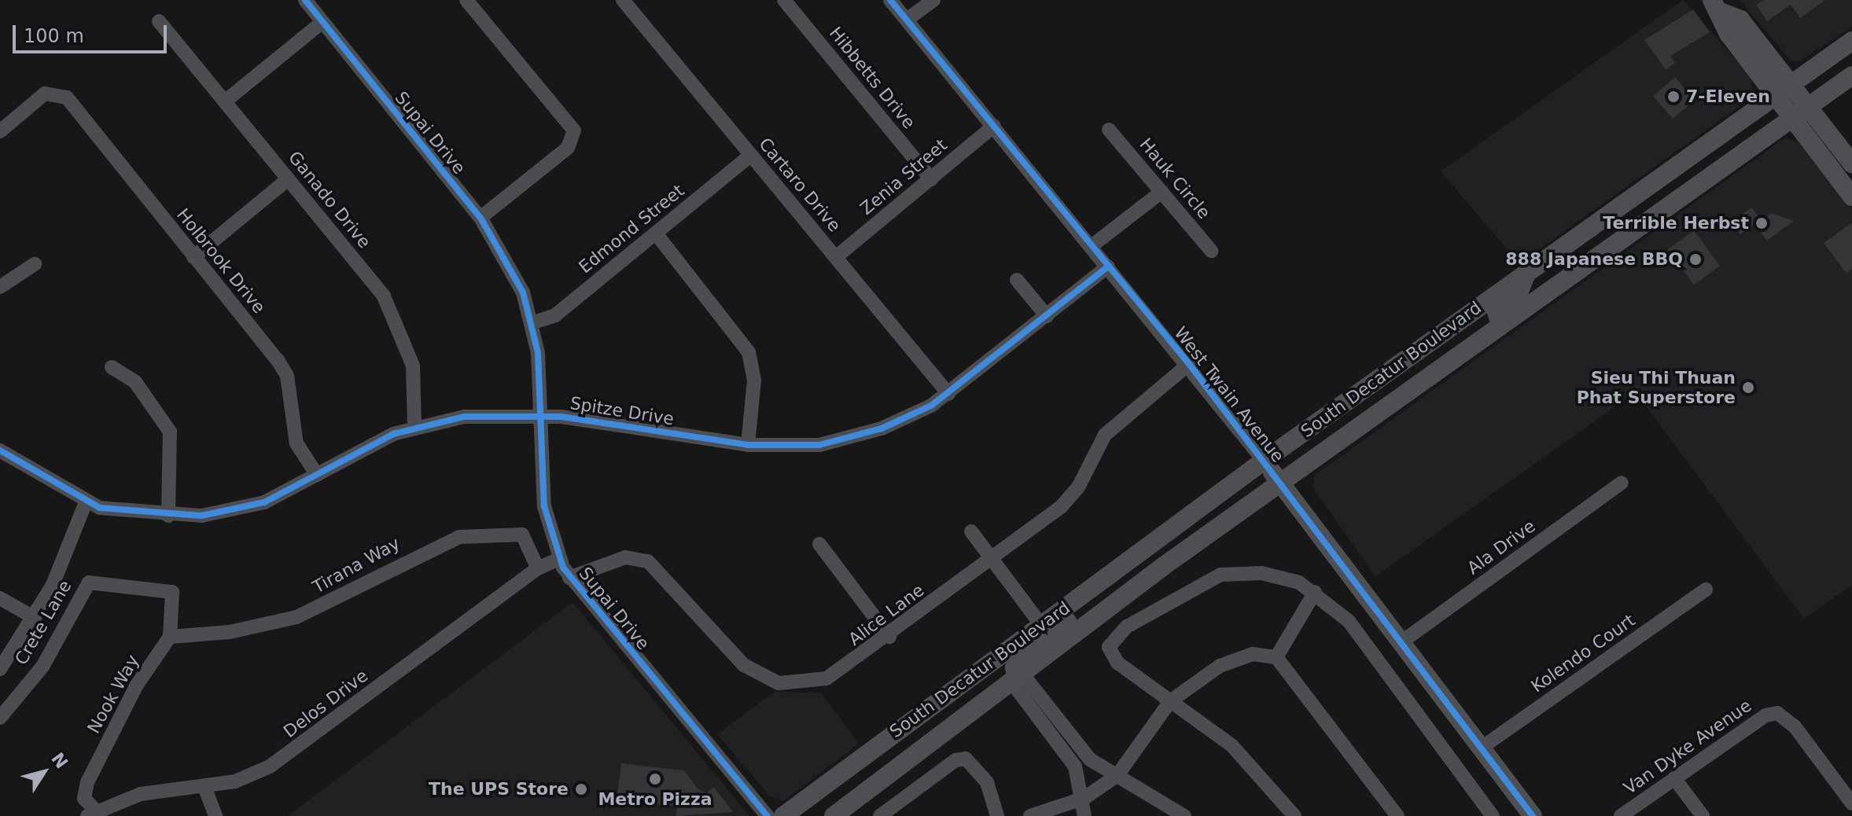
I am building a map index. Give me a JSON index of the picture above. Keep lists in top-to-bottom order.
{
  "streets": {
    "main road": ["South Decatur Boulevard", "West Twain Avenue"],
    "street": [
      "Hibbetts Drive",
      "Supai Drive",
      "Zenia Street",
      "Hauk Circle",
      "Cartaro Drive",
      "Ganado Drive",
      "Edmond Street",
      "Holbrook Drive",
      "Spitze Drive",
      "Ala Drive",
      "Tirana Way",
      "Alice Lane",
      "Crete Lane",
      "Kolendo Court",
      "Nook Way",
      "Delos Drive",
      "Van Dyke Avenue"
    ]
  },
  "crossings": [
    ["Hibbetts Drive", "Zenia Street"],
    ["Supai Drive", "Edmond Street"],
    ["Supai Drive", "Spitze Drive"],
    ["Supai Drive", "Alice Lane"],
    ["Supai Drive", "Delos Drive"],
    ["Zenia Street", "Cartaro Drive"],
    ["Zenia Street", "West Twain Avenue"],
    ["Cartaro Drive", "Edmond Street"],
    ["Cartaro Drive", "Spitze Drive"],
    ["Ganado Drive", "Spitze Drive"],
    ["Holbrook Drive", "Spitze Drive"],
    ["South Decatur Boulevard", "West Twain Avenue"],
    ["West Twain Avenue", "Spitze Drive"],
    ["West Twain Avenue", "Ala Drive"],
    ["West Twain Avenue", "Alice Lane"],
    ["West Twain Avenue", "Kolendo Court"],
    ["Tirana Way", "Crete Lane"],
    ["Tirana Way", "Nook Way"],
    ["Tirana Way", "Delos Drive"],
    ["Crete Lane", "Nook Way"],
    ["Nook Way", "Delos Drive"]
  ],
  "places": [
    "7-Eleven",
    "Terrible Herbst",
    "888 Japanese BBQ",
    "Sieu Thi Thuan Phat Superstore",
    "Metro Pizza",
    "The UPS Store"
  ],
  "scale_bar": "100 m",
  "north": "top right"
}
